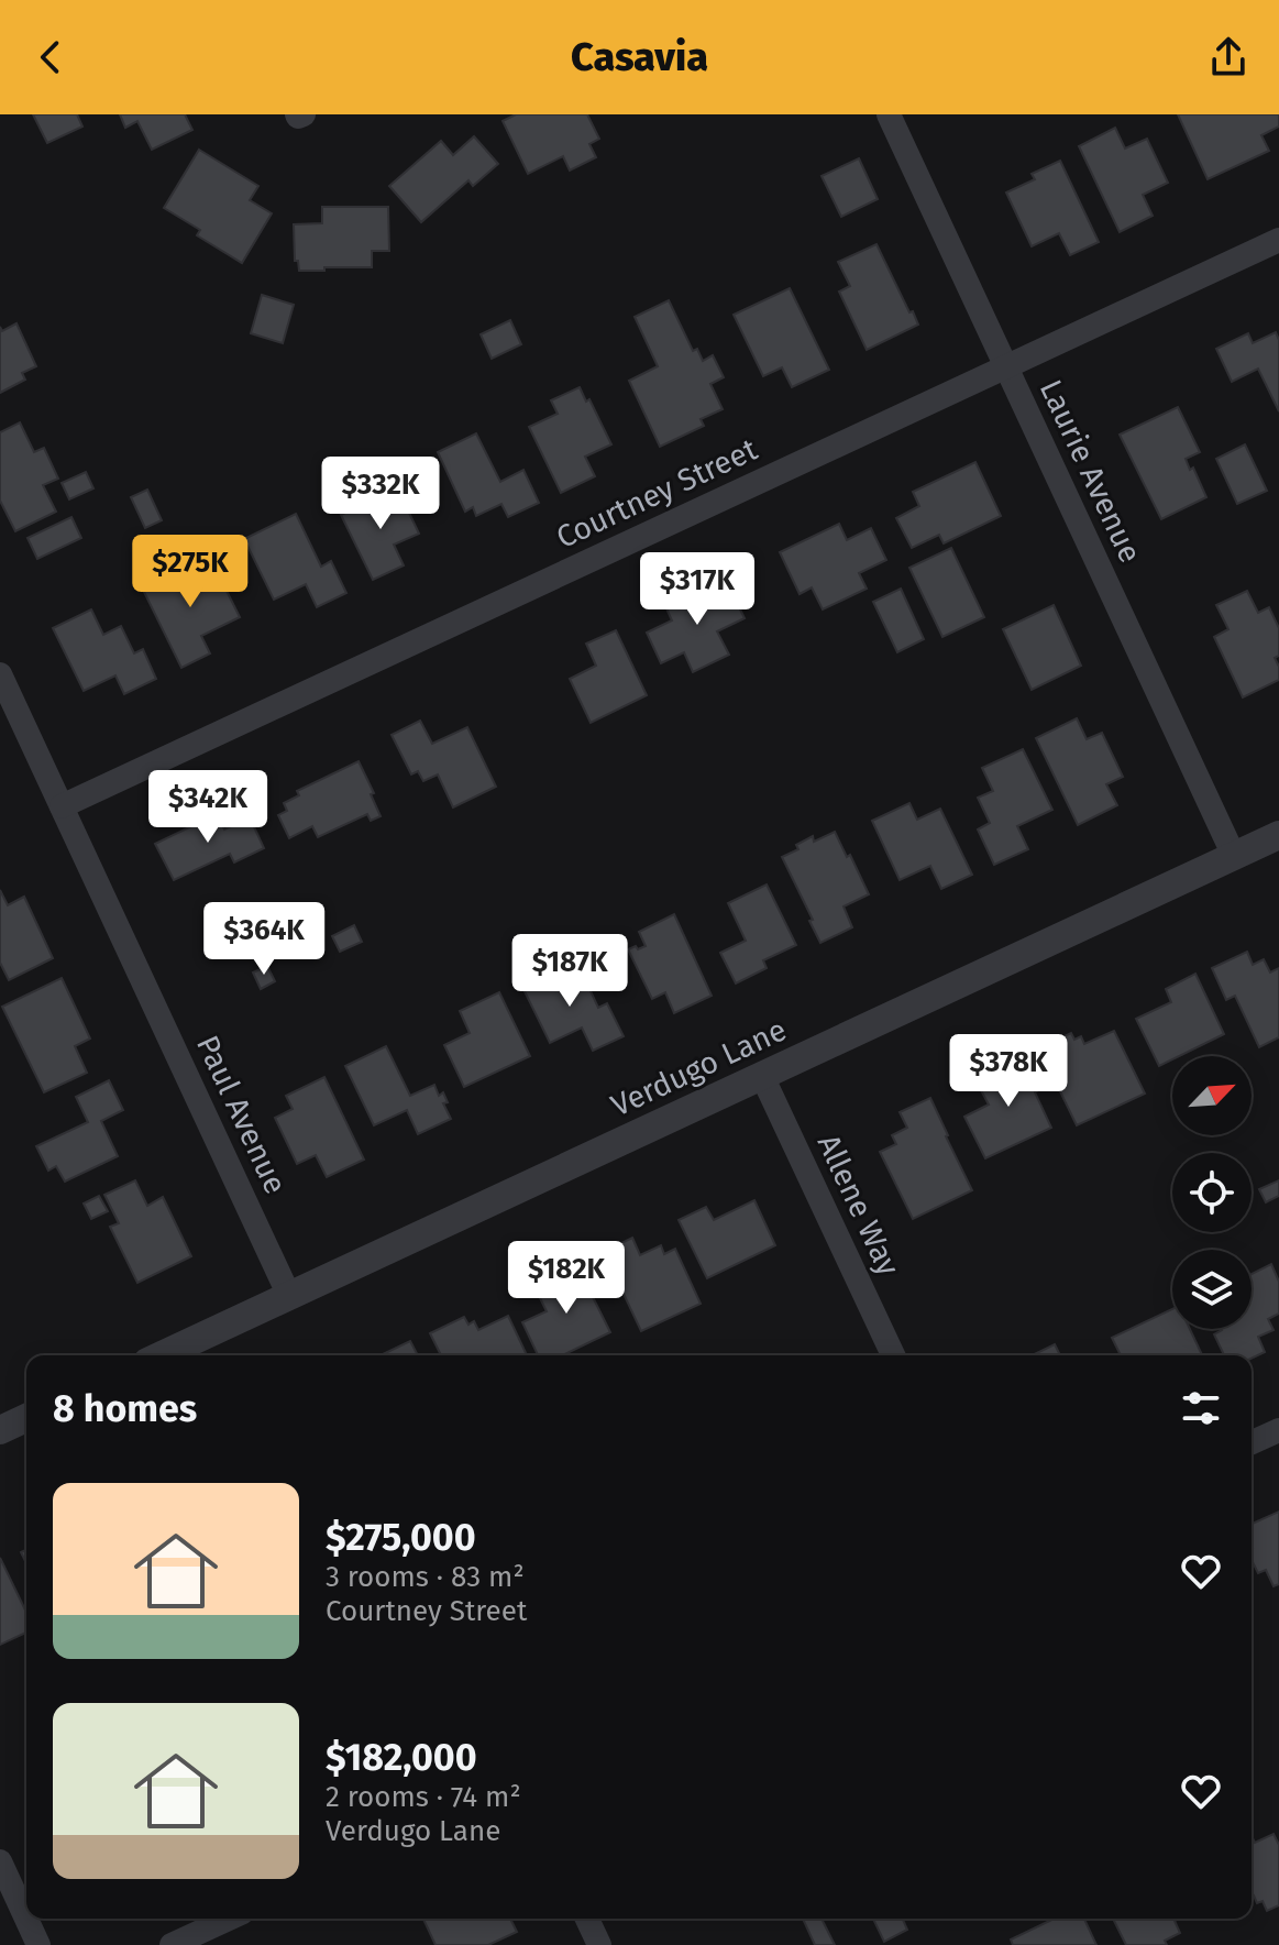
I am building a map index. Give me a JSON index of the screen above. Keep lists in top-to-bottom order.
{
  "streets": {
    "street": [
      "Laurie Avenue",
      "Courtney Street",
      "Verdugo Lane",
      "Paul Avenue",
      "Allene Way"
    ]
  },
  "crossings": [
    ["Laurie Avenue", "Courtney Street"],
    ["Laurie Avenue", "Verdugo Lane"],
    ["Courtney Street", "Paul Avenue"],
    ["Verdugo Lane", "Paul Avenue"],
    ["Verdugo Lane", "Allene Way"]
  ],
  "north": "top right",
  "page": {
    "header": "Casavia",
    "price": [
      "$332K",
      "$275K",
      "$317K",
      "$342K",
      "$364K",
      "$187K",
      "$378K",
      "$182K"
    ],
    "heading": "8 homes",
    "list": [
      {
        "name": "$275,000",
        "note": "3 rooms · 83 m² · Courtney Street"
      },
      {
        "name": "$182,000",
        "note": "2 rooms · 74 m² · Verdugo Lane"
      }
    ]
  }
}
